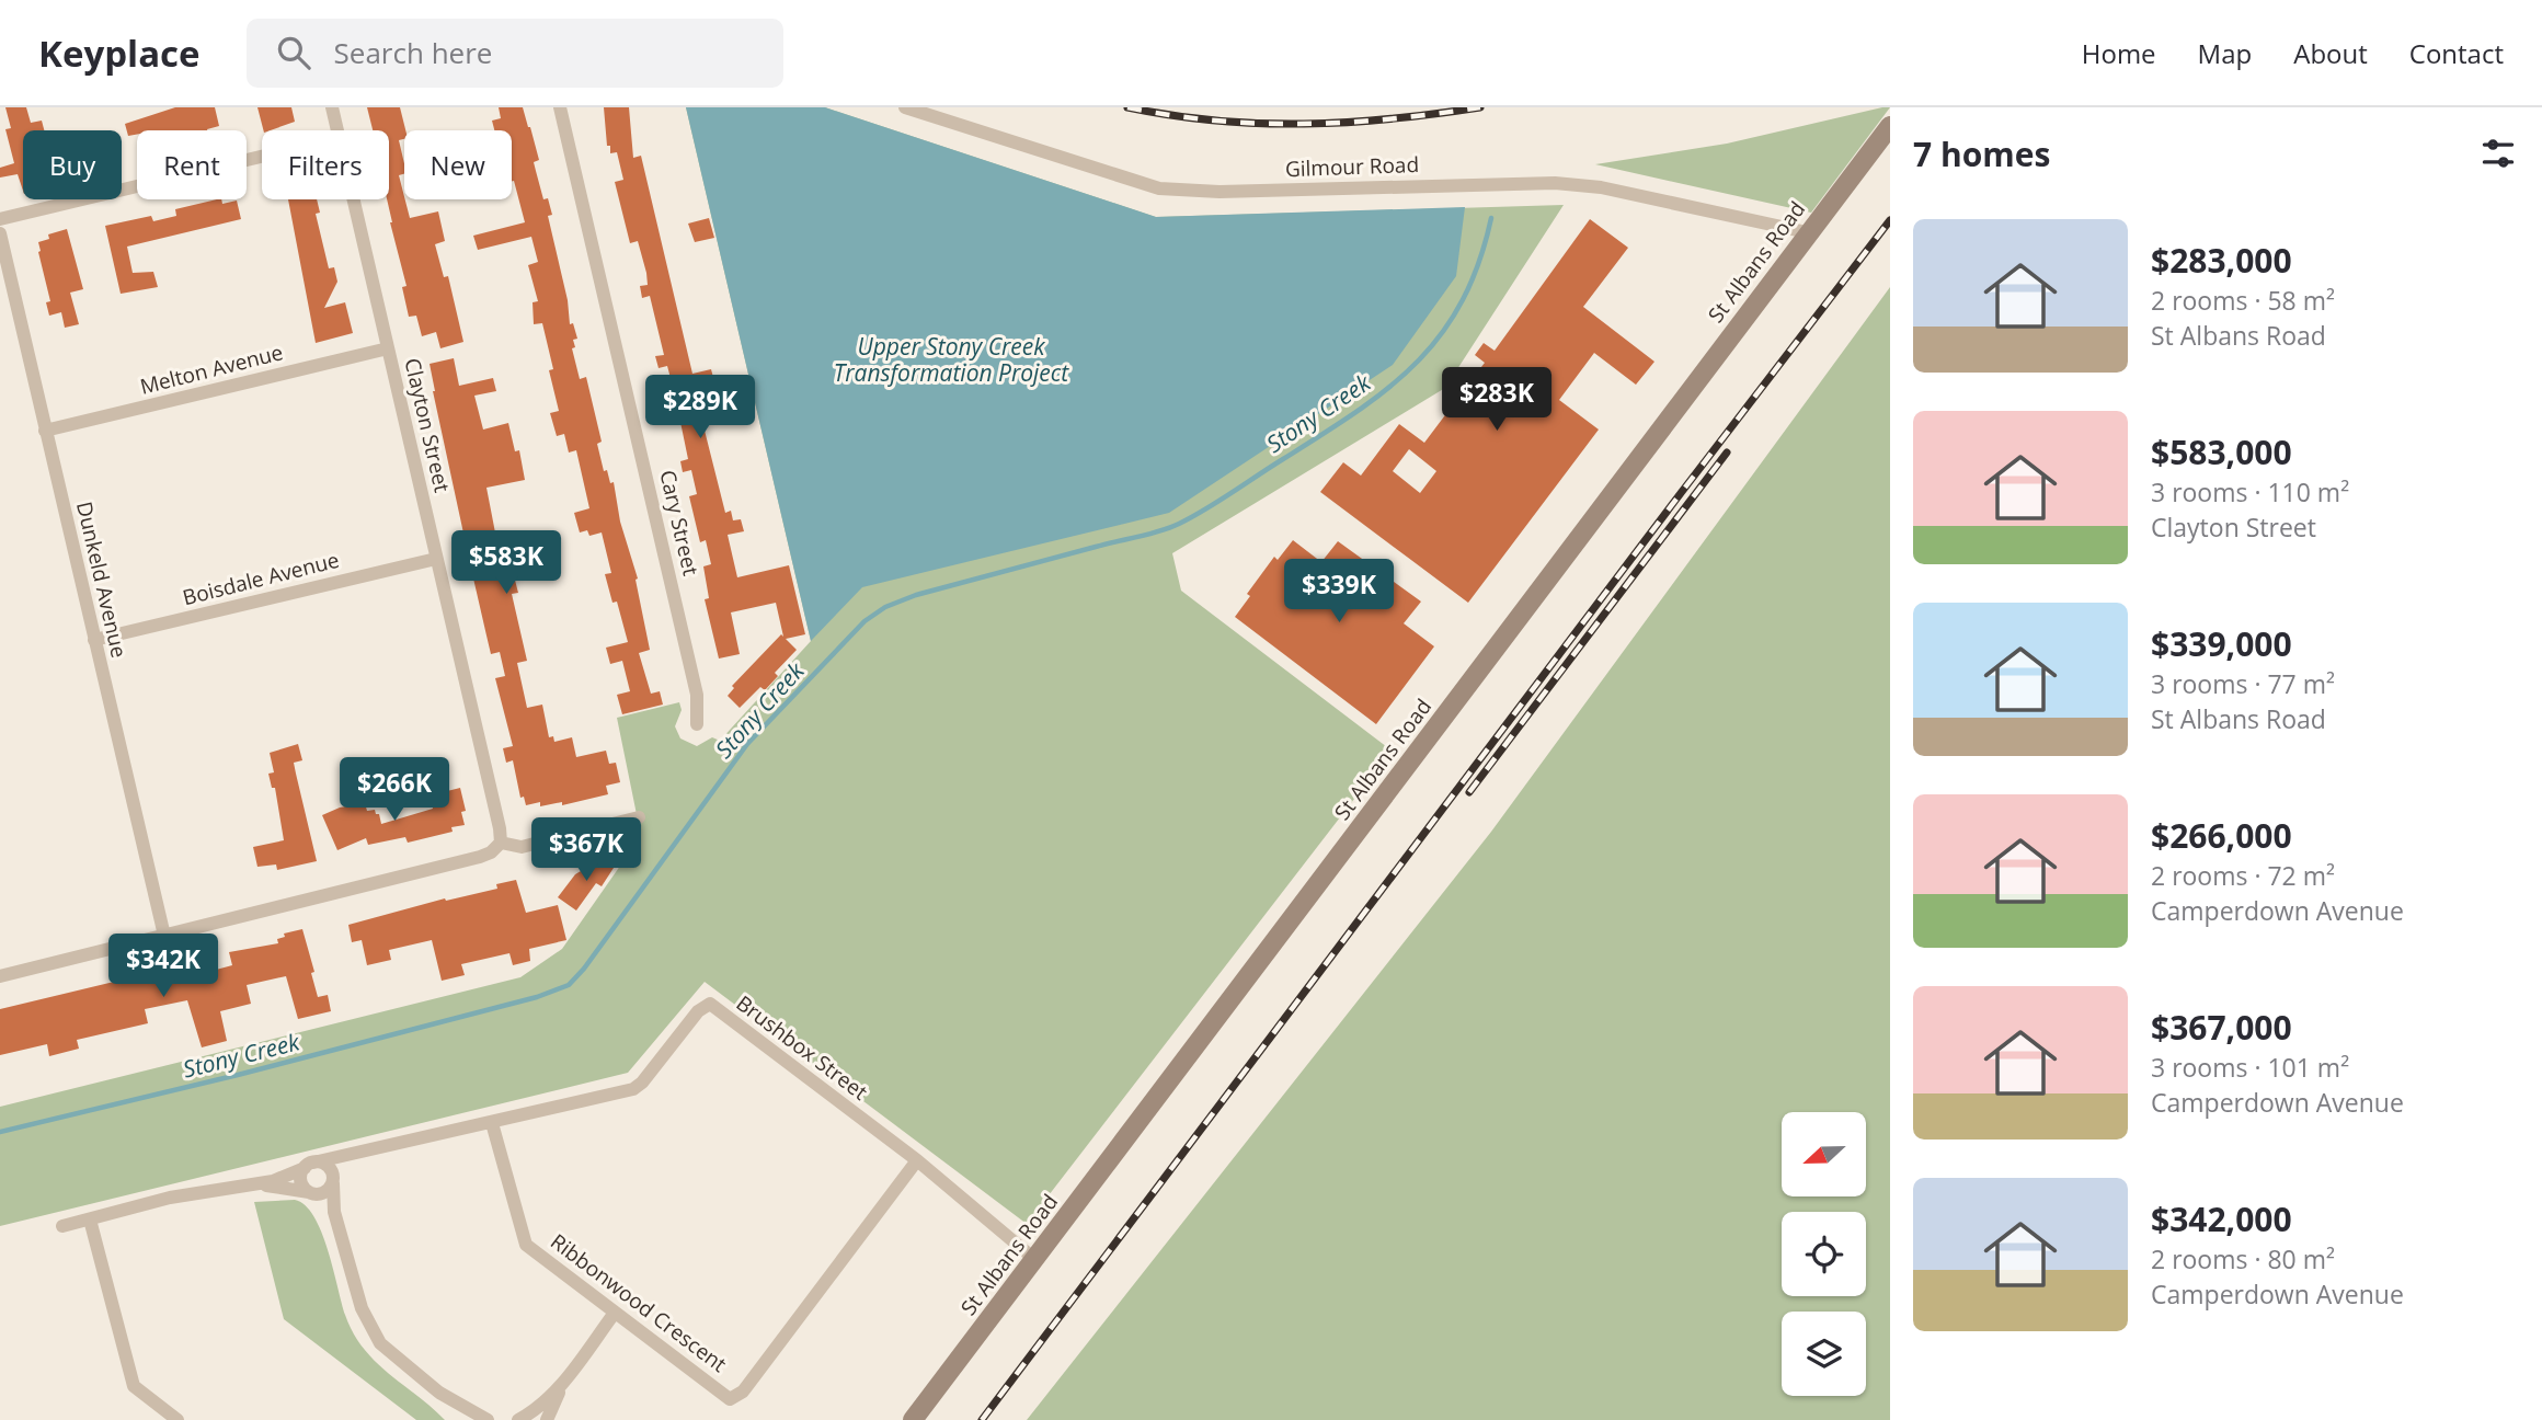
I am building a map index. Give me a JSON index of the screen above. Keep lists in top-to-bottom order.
{
  "streets": {
    "main road": ["St Albans Road"],
    "street": [
      "Gilmour Road",
      "Melton Avenue",
      "Clayton Street",
      "Cary Street",
      "Boisdale Avenue",
      "Dunkeld Avenue",
      "Brushbox Street",
      "Ribbonwood Crescent"
    ]
  },
  "crossings": [
    ["Gilmour Road", "St Albans Road"],
    ["St Albans Road", "Brushbox Street"],
    ["Melton Avenue", "Clayton Street"],
    ["Melton Avenue", "Dunkeld Avenue"],
    ["Clayton Street", "Boisdale Avenue"],
    ["Boisdale Avenue", "Dunkeld Avenue"],
    ["Brushbox Street", "Ribbonwood Crescent"]
  ],
  "water": ["Upper Stony Creek Transformation Project", "Stony Creek"],
  "north": "left",
  "page": {
    "header": "Keyplace",
    "search": "Search here",
    "nav": [
      "Home",
      "Map",
      "About",
      "Contact"
    ],
    "heading": "7 homes",
    "chip": [
      "Buy",
      "Rent",
      "Filters",
      "New"
    ],
    "list": [
      {
        "name": "$283,000",
        "note": "2 rooms · 58 m² · St Albans Road"
      },
      {
        "name": "$583,000",
        "note": "3 rooms · 110 m² · Clayton Street"
      },
      {
        "name": "$339,000",
        "note": "3 rooms · 77 m² · St Albans Road"
      },
      {
        "name": "$266,000",
        "note": "2 rooms · 72 m² · Camperdown Avenue"
      },
      {
        "name": "$367,000",
        "note": "3 rooms · 101 m² · Camperdown Avenue"
      },
      {
        "name": "$342,000",
        "note": "2 rooms · 80 m² · Camperdown Avenue"
      }
    ],
    "price": [
      "$283K",
      "$289K",
      "$583K",
      "$339K",
      "$266K",
      "$367K",
      "$342K"
    ]
  }
}
